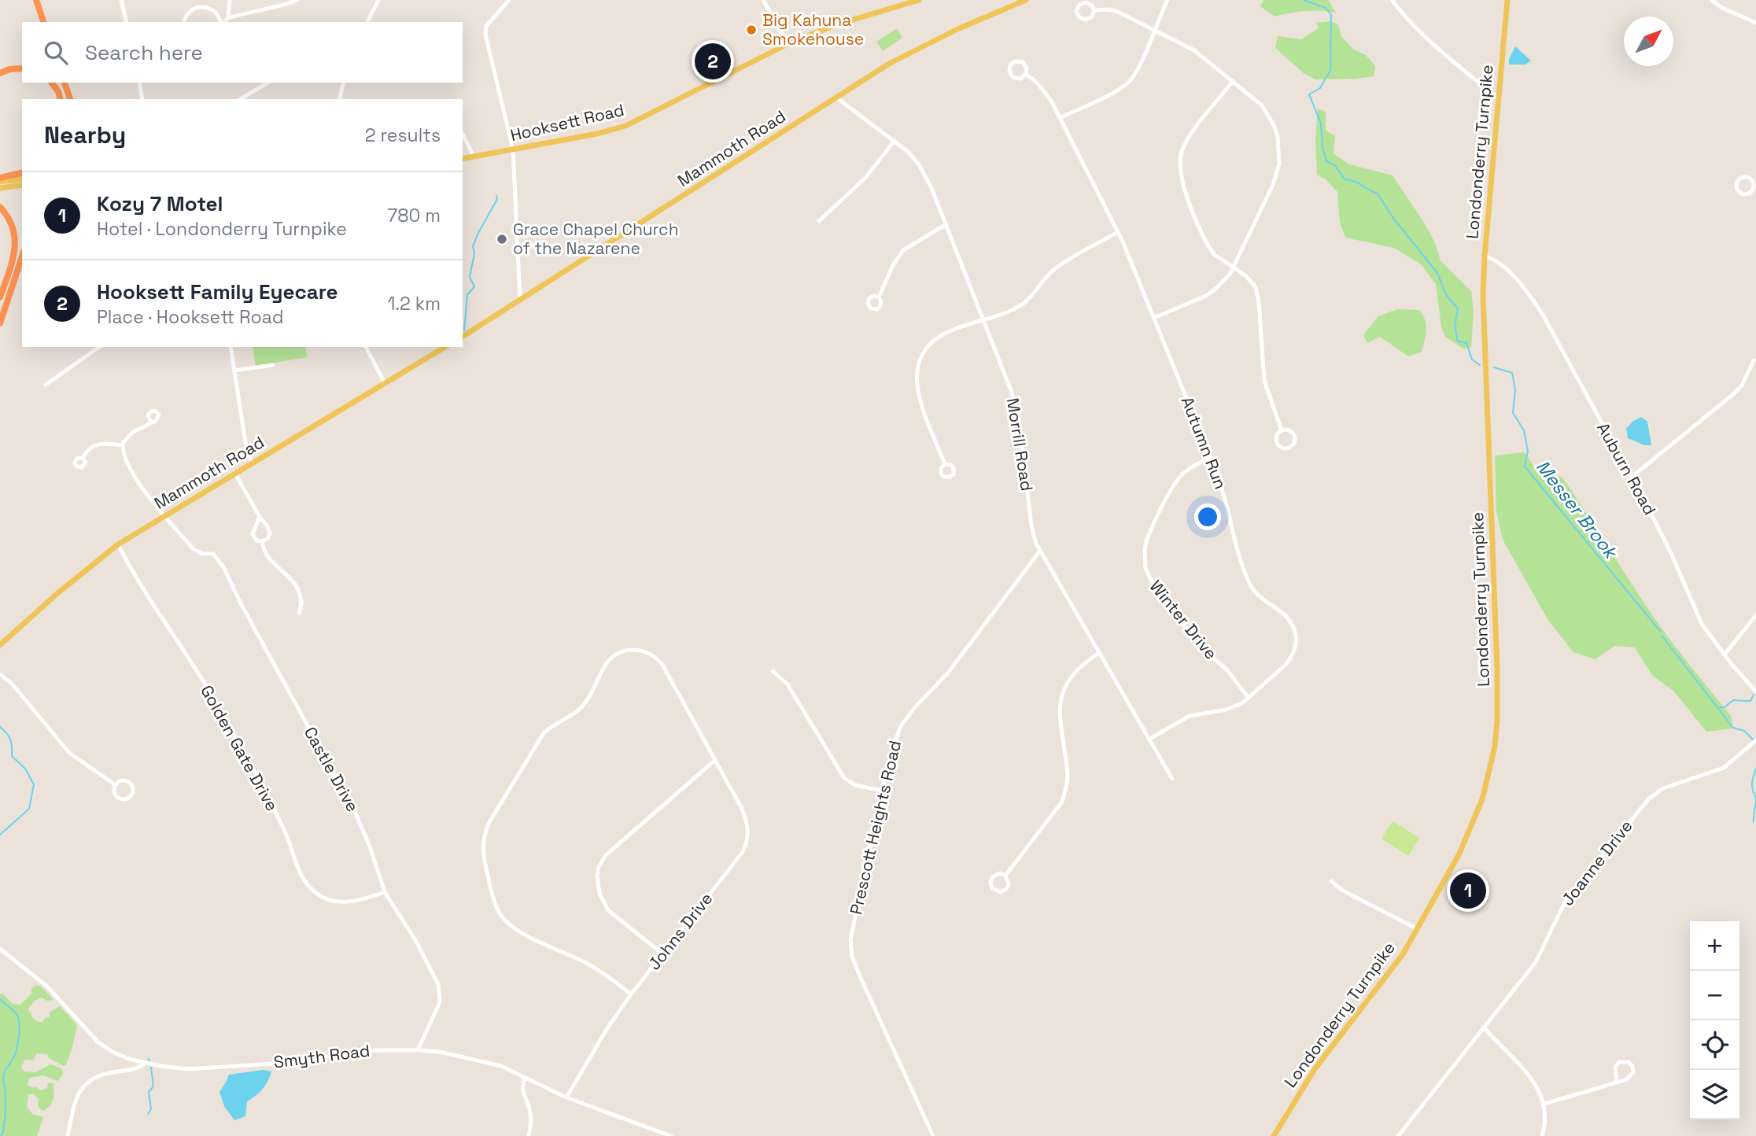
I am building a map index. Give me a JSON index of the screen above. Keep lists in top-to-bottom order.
{
  "streets": {
    "main road": ["Hooksett Road", "Mammoth Road", "Londonderry Turnpike"],
    "street": [
      "Autumn Run",
      "Morrill Road",
      "Auburn Road",
      "Winter Drive",
      "Golden Gate Drive",
      "Castle Drive",
      "Prescott Heights Road",
      "Joanne Drive",
      "Johns Drive",
      "Smyth Road"
    ]
  },
  "crossings": [
    ["Mammoth Road", "Morrill Road"],
    ["Mammoth Road", "Golden Gate Drive"],
    ["Mammoth Road", "Castle Drive"],
    ["Londonderry Turnpike", "Auburn Road"],
    ["Autumn Run", "Morrill Road"],
    ["Autumn Run", "Winter Drive"],
    ["Morrill Road", "Prescott Heights Road"],
    ["Golden Gate Drive", "Castle Drive"],
    ["Castle Drive", "Smyth Road"],
    ["Johns Drive", "Smyth Road"]
  ],
  "water": ["Messer Brook"],
  "places": ["Big Kahuna Smokehouse", "Grace Chapel Church of the Nazarene"],
  "north": "top right",
  "page": {
    "search": "Search here",
    "pins": ["2", "1"],
    "heading": ["Nearby", "2 results"],
    "list": [
      {
        "mark": "1",
        "name": "Kozy 7 Motel",
        "note": "Hotel · Londonderry Turnpike",
        "value": "780 m"
      },
      {
        "mark": "2",
        "name": "Hooksett Family Eyecare",
        "note": "Place · Hooksett Road",
        "value": "1.2 km"
      }
    ],
    "map_buttons": ["+", "−"]
  }
}
